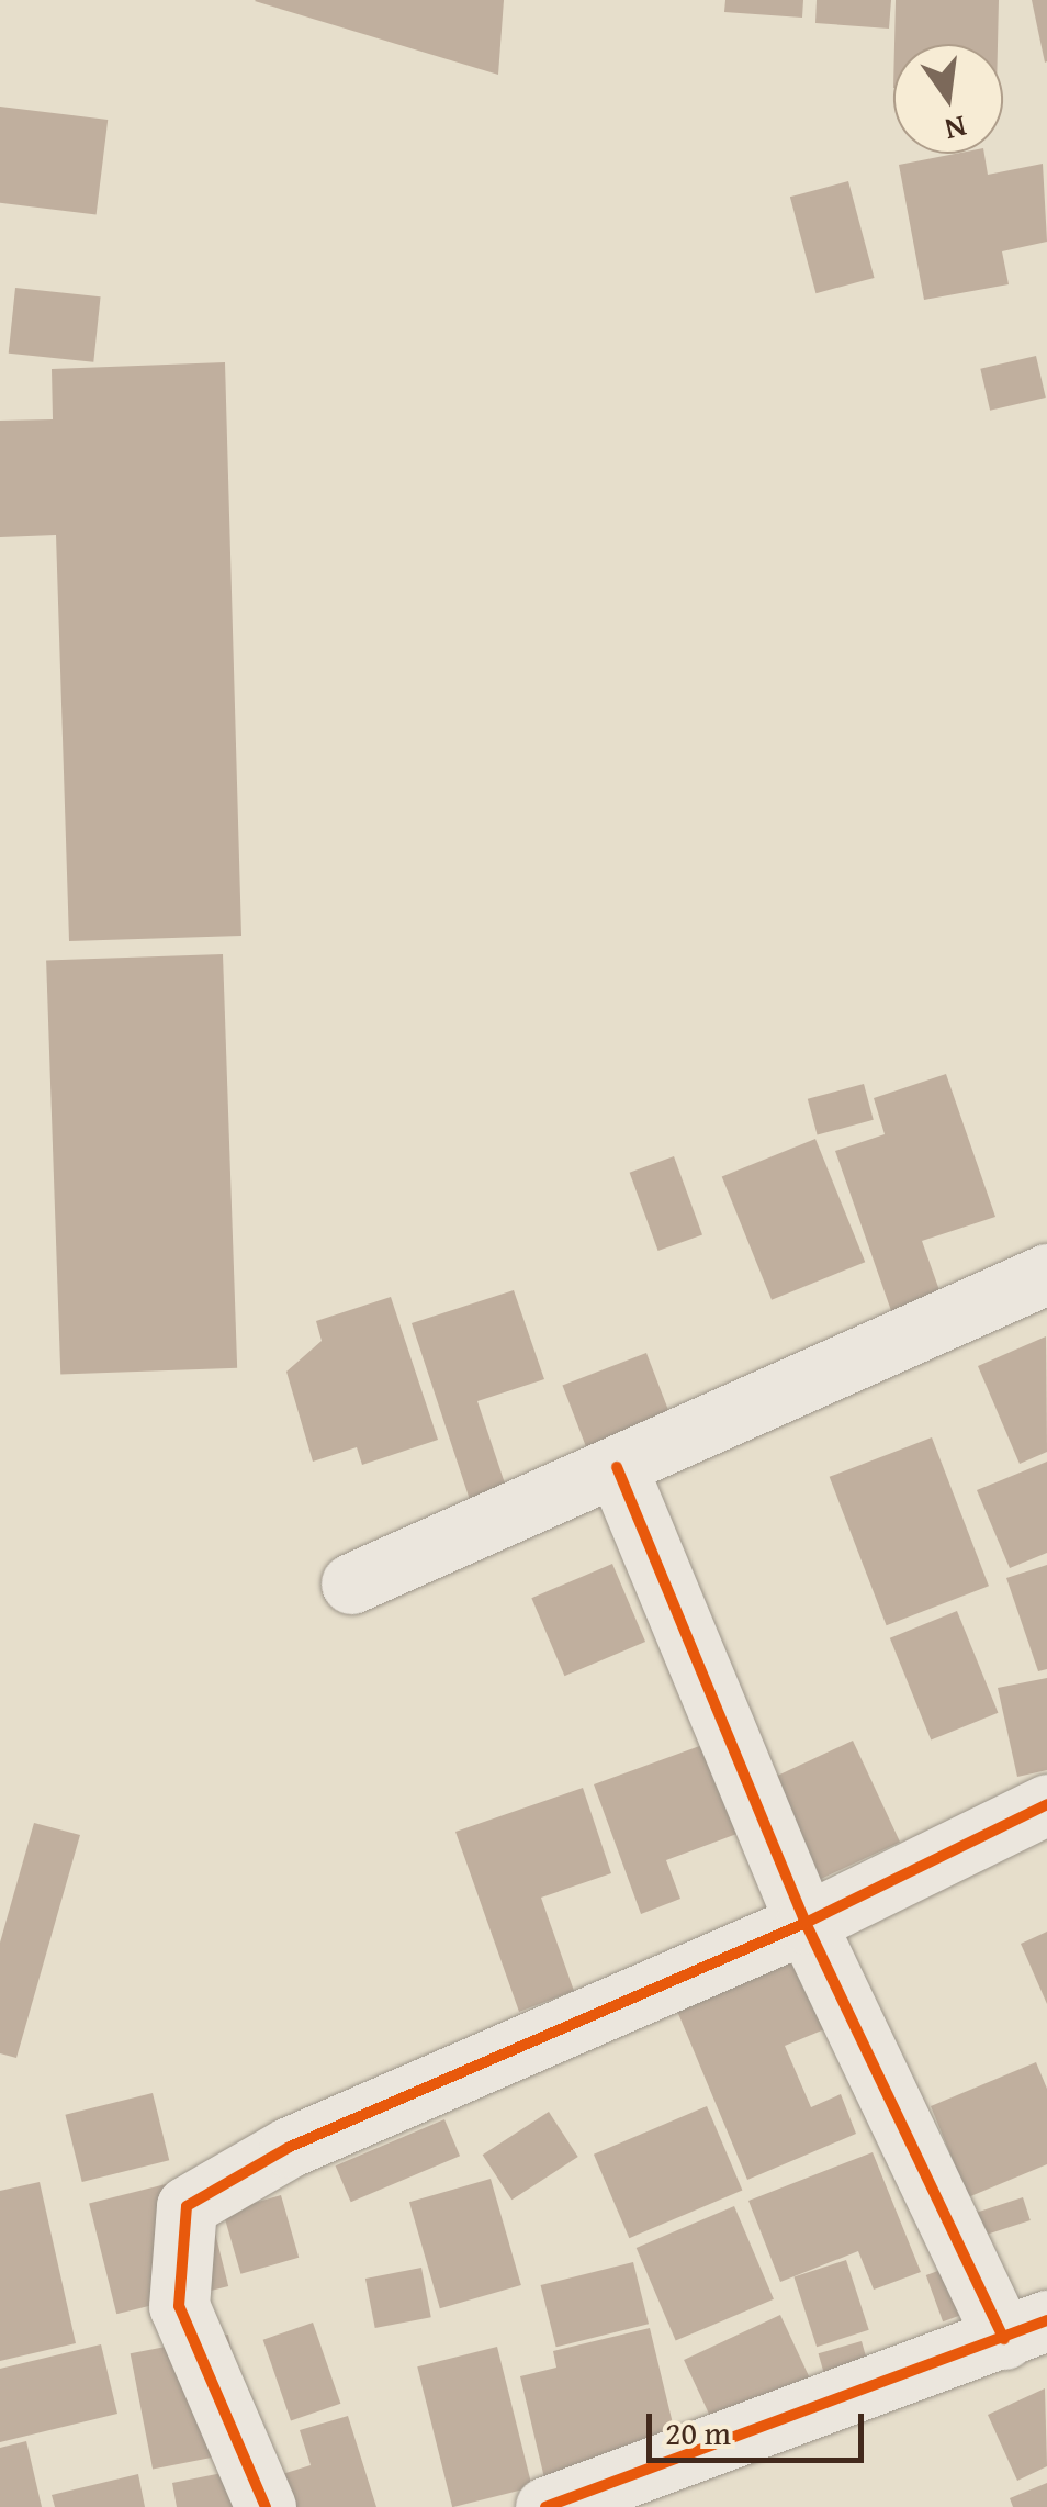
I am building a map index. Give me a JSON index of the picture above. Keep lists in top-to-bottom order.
{
  "scale_bar": "20 m",
  "north": "bottom"
}
